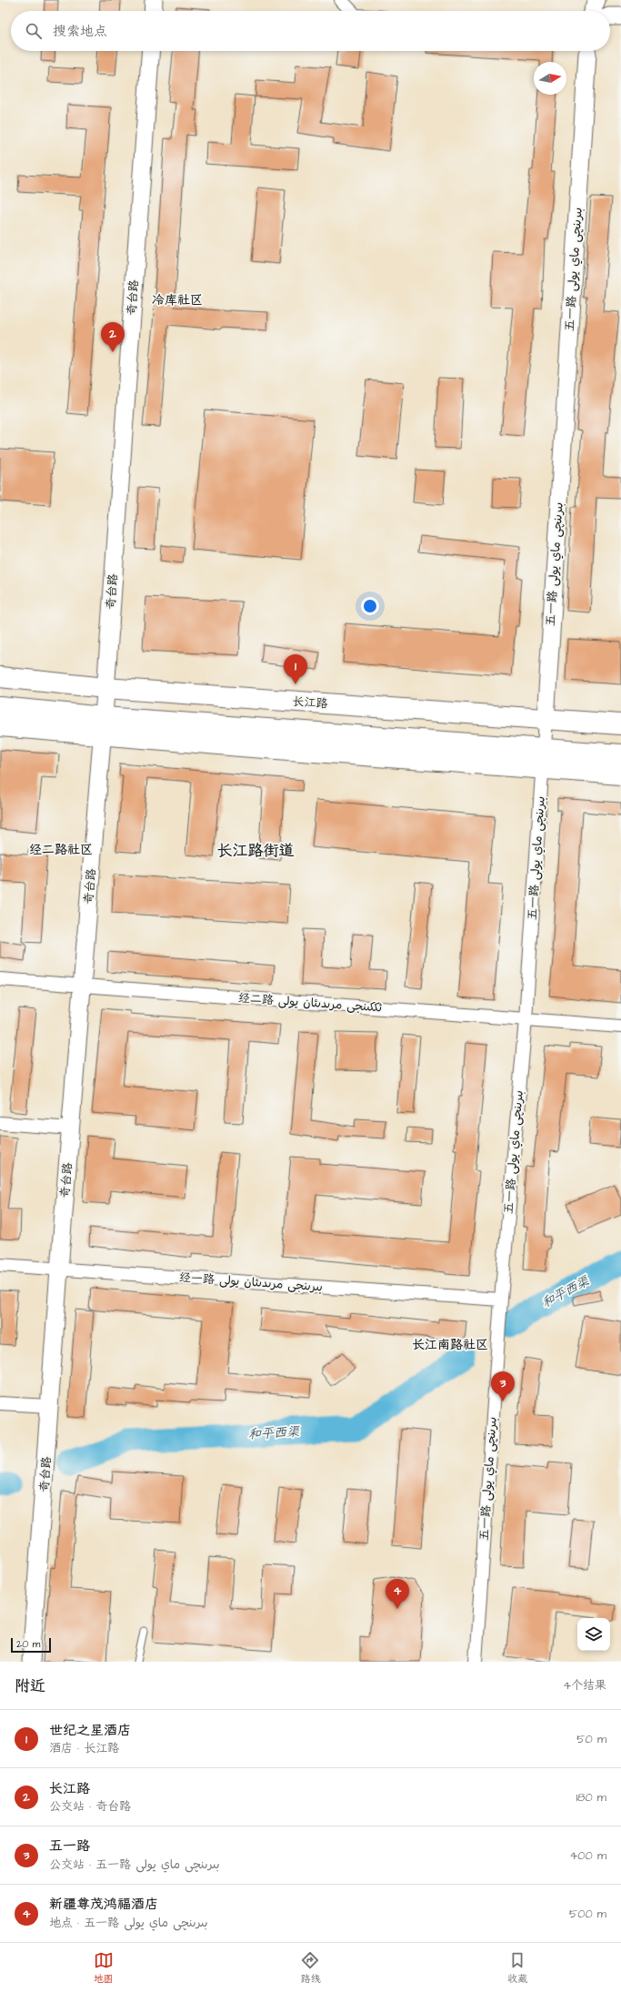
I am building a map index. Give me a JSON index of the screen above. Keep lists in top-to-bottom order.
{
  "streets": {
    "main road": ["长江路"],
    "street": [
      "五一路 بىرىنچى ماي يولى",
      "奇台路",
      "经二路 ئككىنجى مرىدىئان يولى",
      "经一路 بىرىنجى مرىدىئان يولى"
    ]
  },
  "crossings": [
    ["五一路 بىرىنچى ماي يولى", "长江路"],
    ["五一路 بىرىنچى ماي يولى", "经二路 ئككىنجى مرىدىئان يولى"],
    ["五一路 بىرىنچى ماي يولى", "经一路 بىرىنجى مرىدىئان يولى"],
    ["奇台路", "长江路"],
    ["奇台路", "经二路 ئككىنجى مرىدىئان يولى"],
    ["奇台路", "经一路 بىرىنجى مرىدىئان يولى"]
  ],
  "districts": [
    "冷库社区",
    "经二路社区",
    "长江路街道",
    "长江南路社区"
  ],
  "water": ["和平西渠"],
  "scale_bar": "20 m",
  "north": "right",
  "page": {
    "search": "搜索地点",
    "pins": [
      "2",
      "1",
      "3",
      "4"
    ],
    "scale": "20 m",
    "heading": ["附近", "4个结果"],
    "list": [
      {
        "mark": "1",
        "name": "世纪之星酒店",
        "note": "酒店 · 长江路",
        "value": "50 m"
      },
      {
        "mark": "2",
        "name": "长江路",
        "note": "公交站 · 奇台路",
        "value": "180 m"
      },
      {
        "mark": "3",
        "name": "五一路",
        "note": "公交站 · 五一路 بىرىنچى ماي يولى",
        "value": "400 m"
      },
      {
        "mark": "4",
        "name": "新疆尊茂鸿福酒店",
        "note": "地点 · 五一路 بىرىنچى ماي يولى",
        "value": "500 m"
      }
    ],
    "nav": ["地图", "路线", "收藏"]
  }
}
